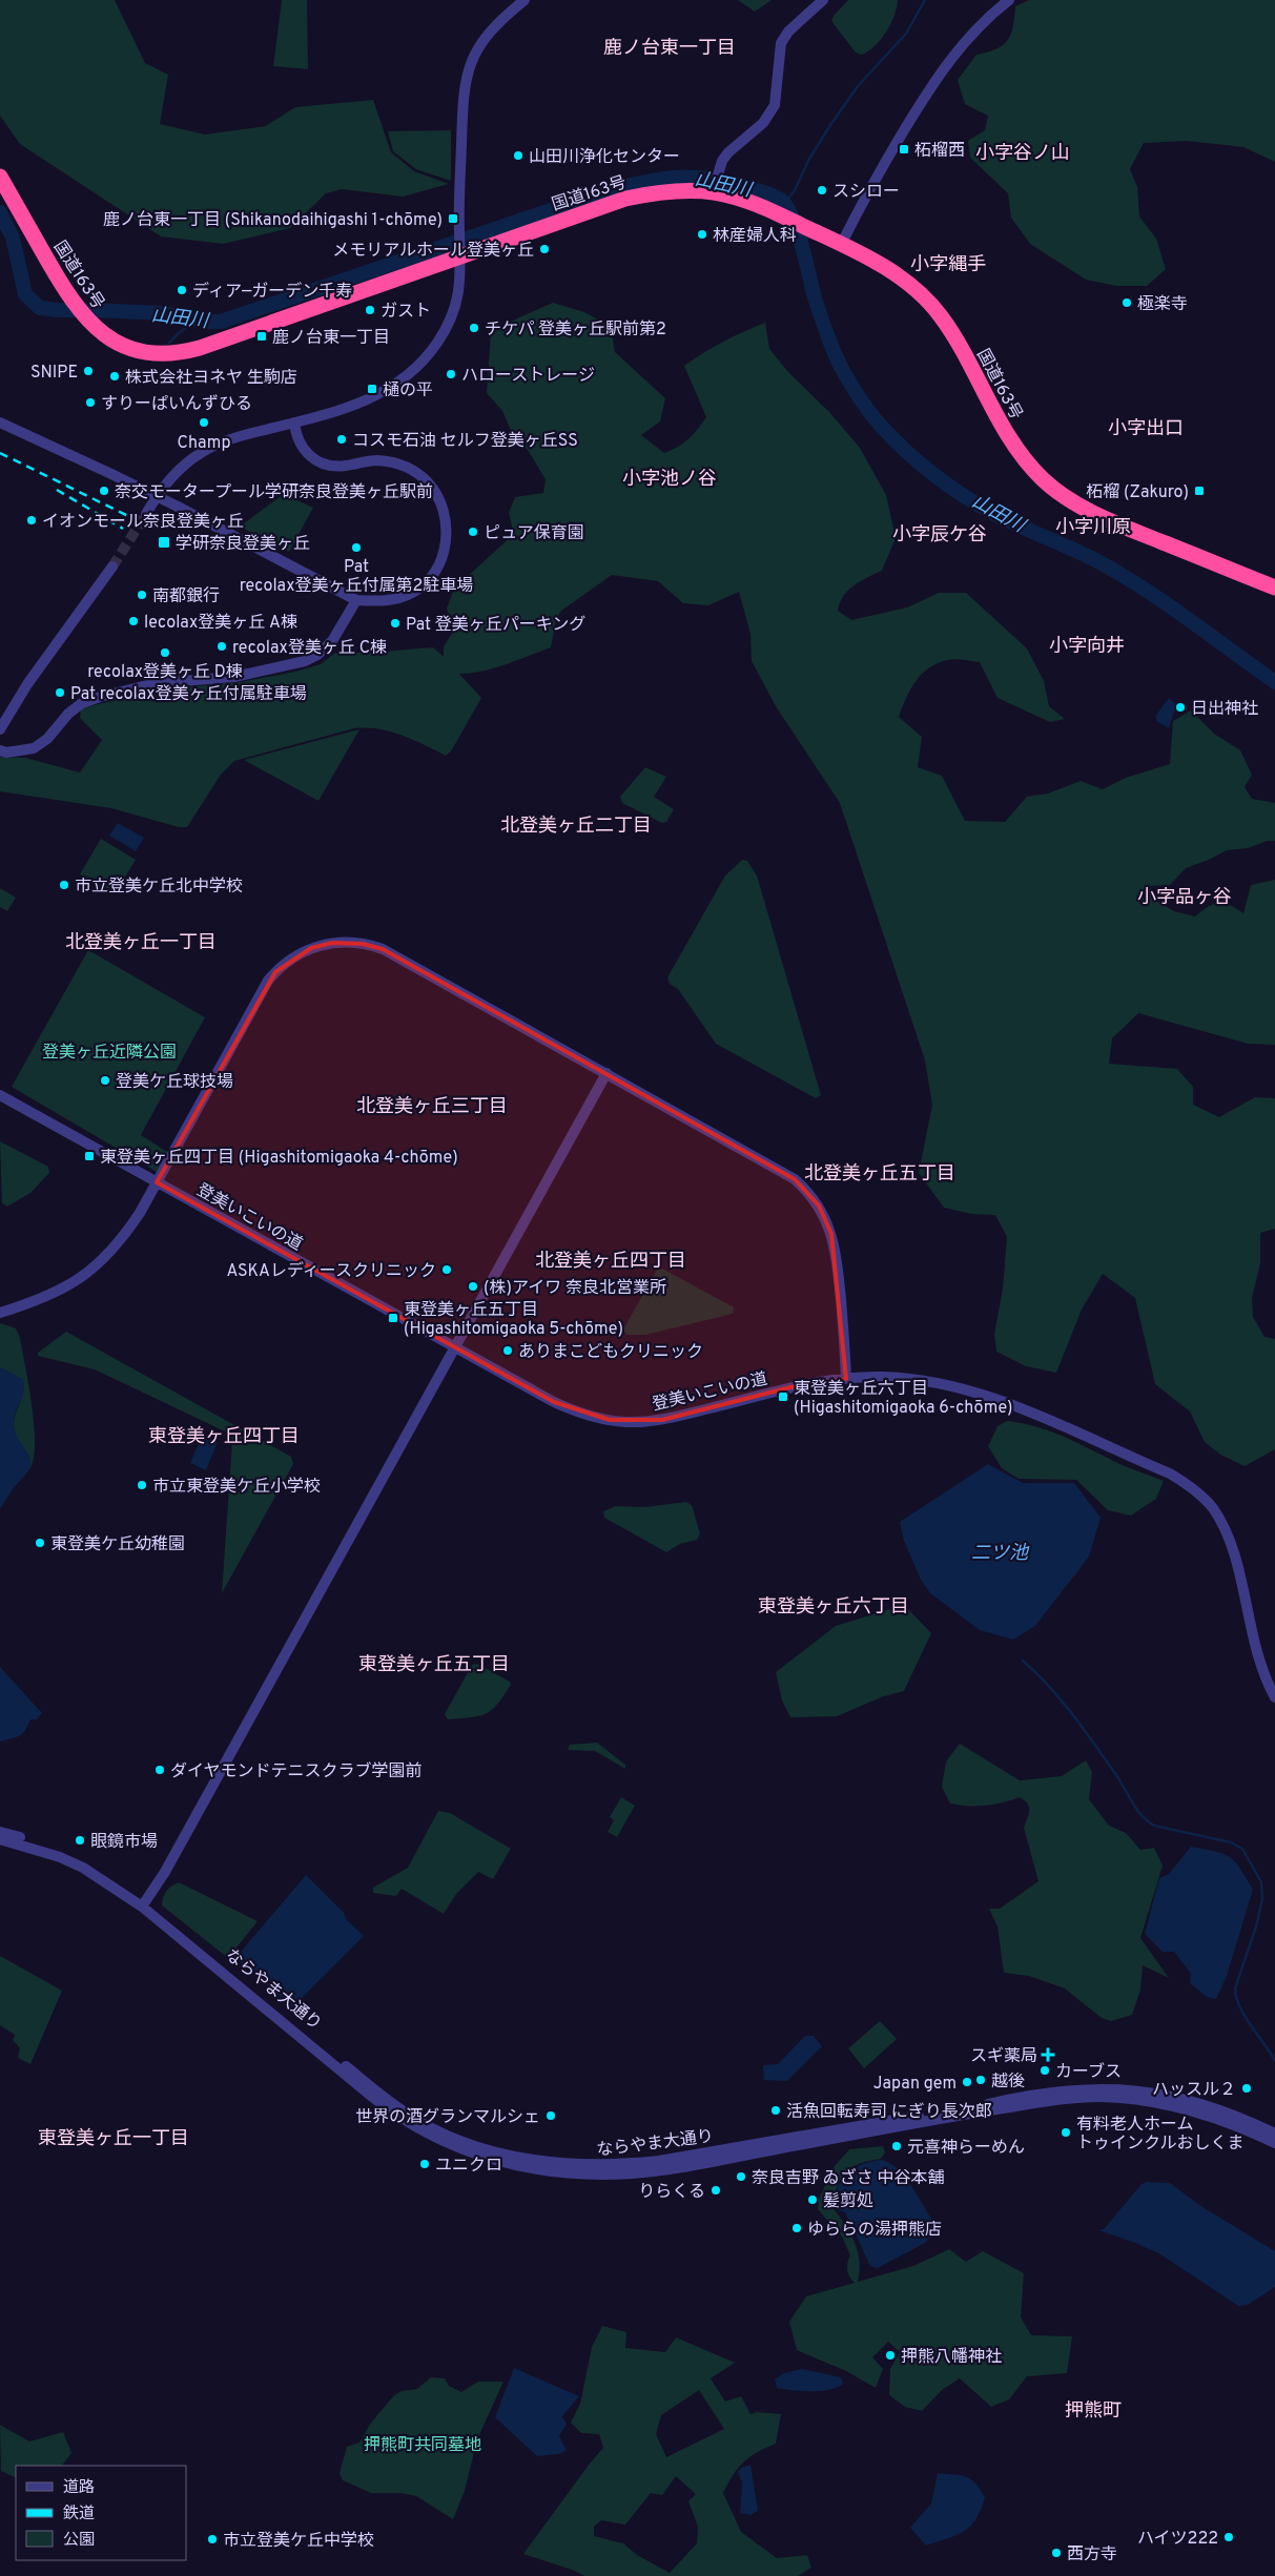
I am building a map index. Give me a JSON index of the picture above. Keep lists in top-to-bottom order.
{
  "streets": {
    "highway": ["国道163号"],
    "street": ["登美いこいの道", "ならやま大通り"]
  },
  "districts": [
    "鹿ノ台東一丁目",
    "小字谷ノ山",
    "小字縄手",
    "小字出口",
    "小字池ノ谷",
    "小字川原",
    "小字辰ケ谷",
    "小字向井",
    "北登美ヶ丘二丁目",
    "小字品ヶ谷",
    "北登美ヶ丘一丁目",
    "北登美ヶ丘三丁目",
    "北登美ヶ丘五丁目",
    "北登美ヶ丘四丁目",
    "東登美ヶ丘四丁目",
    "東登美ヶ丘六丁目",
    "東登美ヶ丘五丁目",
    "東登美ヶ丘一丁目",
    "押熊町"
  ],
  "water": ["山田川", "二ツ池"],
  "parks": ["登美ヶ丘近隣公園", "押熊町共同墓地"],
  "places": {
    "transit": [
      "柘榴西",
      "鹿ノ台東一丁目 (Shikanodaihigashi 1-chōme)",
      "鹿ノ台東一丁目",
      "樋の平",
      "柘榴 (Zakuro)",
      "学研奈良登美ヶ丘",
      "東登美ヶ丘四丁目 (Higashitomigaoka 4-chōme)",
      "東登美ヶ丘五丁目 (Higashitomigaoka 5-chōme)",
      "東登美ヶ丘六丁目 (Higashitomigaoka 6-chōme)"
    ],
    "other": [
      "山田川浄化センター",
      "スシロー",
      "林産婦人科",
      "メモリアルホール登美ヶ丘",
      "ディア―ガーデン千寿",
      "極楽寺",
      "ガスト",
      "チケパ 登美ヶ丘駅前第2",
      "SNIPE",
      "ハローストレージ",
      "株式会社ヨネヤ 生駒店",
      "すりーぱいんずひる",
      "Champ",
      "コスモ石油 セルフ登美ヶ丘SS",
      "奈交モータープール学研奈良登美ヶ丘駅前",
      "イオンモール奈良登美ヶ丘",
      "ピュア保育園",
      "Pat recolax登美ヶ丘付属第2駐車場",
      "南都銀行",
      "lecolax登美ヶ丘 A棟",
      "Pat 登美ヶ丘パーキング",
      "recolax登美ヶ丘 C棟",
      "recolax登美ヶ丘 D棟",
      "Pat recolax登美ヶ丘付属駐車場",
      "日出神社",
      "市立登美ケ丘北中学校",
      "登美ケ丘球技場",
      "ASKAレディースクリニック",
      "(株)アイワ 奈良北営業所",
      "ありまこどもクリニック",
      "市立東登美ケ丘小学校",
      "東登美ケ丘幼稚園",
      "ダイヤモンドテニスクラブ学園前",
      "眼鏡市場",
      "カーブス",
      "越後",
      "Japan gem",
      "ハッスル２",
      "活魚回転寿司 にぎり長次郎",
      "世界の酒グランマルシェ",
      "有料老人ホーム トゥインクルおしくま",
      "元喜神らーめん",
      "ユニクロ",
      "奈良吉野 ゐざさ 中谷本舗",
      "りらくる",
      "髪剪処",
      "ゆららの湯押熊店",
      "押熊八幡神社",
      "ハイツ222",
      "市立登美ケ丘中学校",
      "西方寺"
    ],
    "health": ["スギ薬局"]
  },
  "legend": ["道路", "鉄道", "公園"]
}
